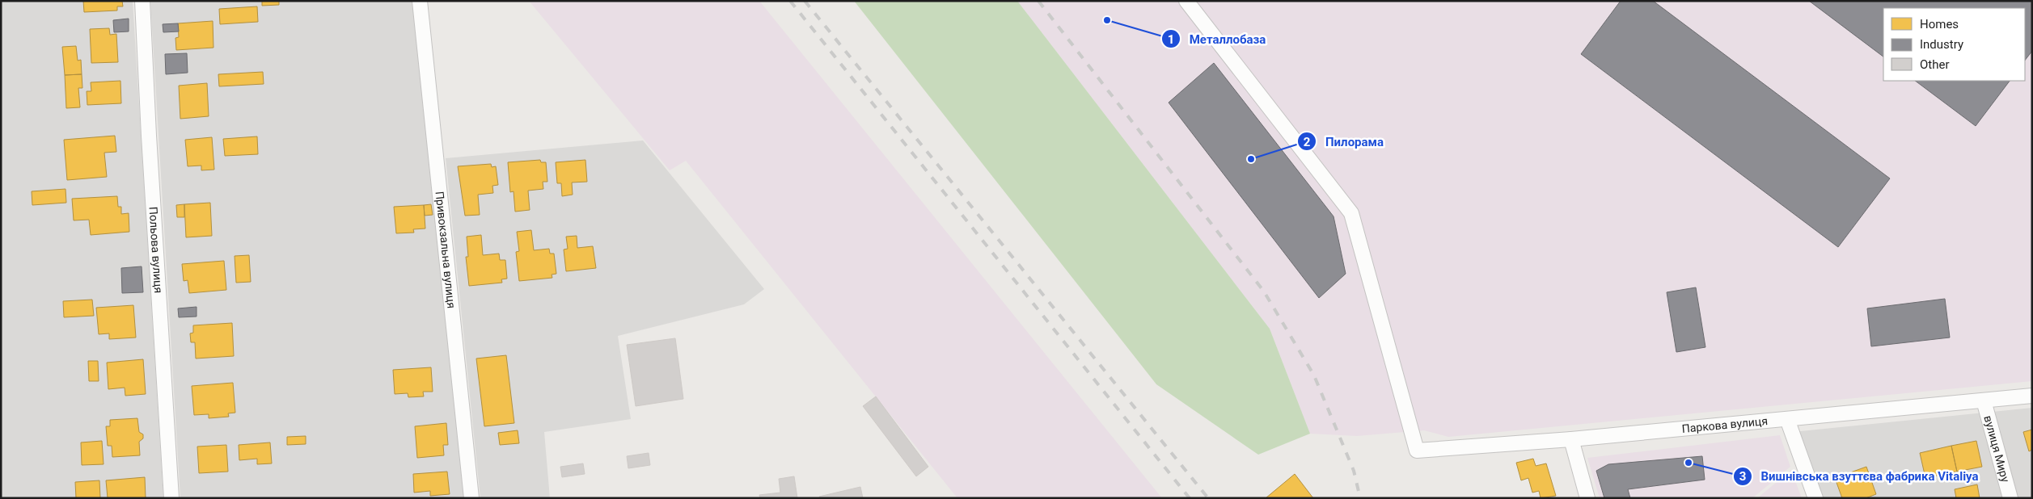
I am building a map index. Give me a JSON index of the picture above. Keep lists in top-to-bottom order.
{
  "streets": {
    "street": [
      "Польова вулиця",
      "Привокзальна вулиця",
      "Паркова вулиця",
      "вулиця Миру"
    ]
  },
  "crossings": [
    ["Паркова вулиця", "вулиця Миру"]
  ],
  "places": ["Металлобаза", "Пилорама", "Вишнівська взуттєва фабрика Vitaliya"],
  "legend": ["Homes", "Industry", "Other"]
}
